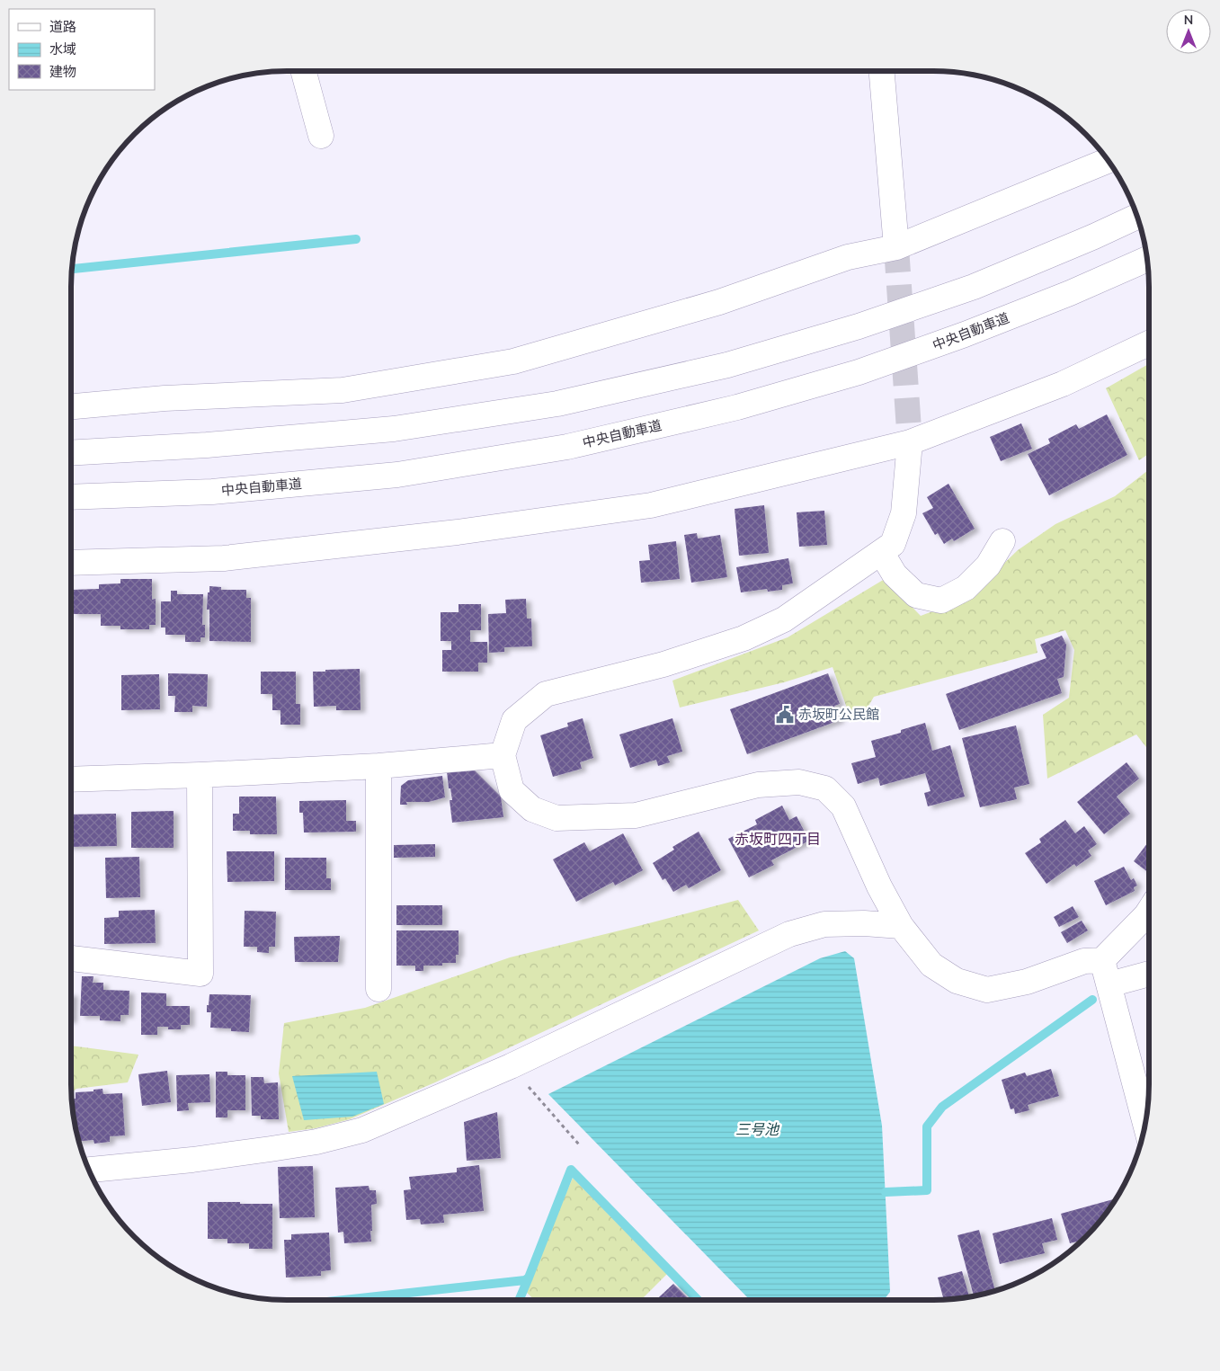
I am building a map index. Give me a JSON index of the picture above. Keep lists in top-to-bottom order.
{
  "streets": {
    "main road": ["中央自動車道"]
  },
  "districts": ["赤坂町四丁目"],
  "water": ["三号池"],
  "places": {
    "public building": ["赤坂町公民館"]
  },
  "legend": ["道路", "水域", "建物"],
  "north": "top"
}
